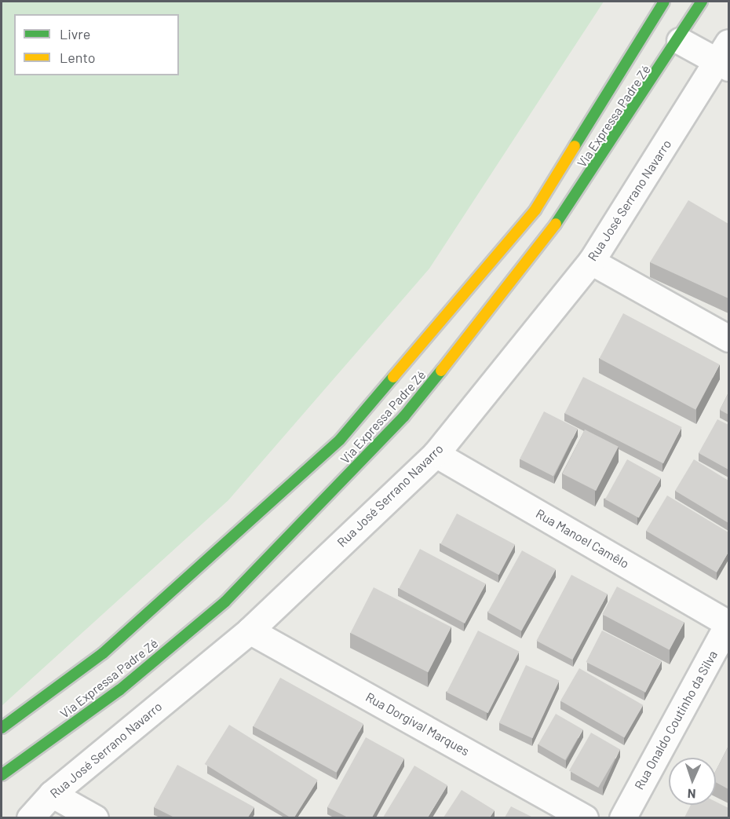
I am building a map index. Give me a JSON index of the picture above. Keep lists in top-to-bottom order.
{
  "streets": {
    "main road": ["Via Expressa Padre Zé"],
    "street": [
      "Rua José Serrano Navarro",
      "Rua Manoel Camêlo",
      "Rua Onaldo Coutinho da Silva",
      "Rua Dorgival Marques"
    ]
  },
  "crossings": [
    ["Rua José Serrano Navarro", "Rua Manoel Camêlo"],
    ["Rua José Serrano Navarro", "Rua Dorgival Marques"],
    ["Rua Manoel Camêlo", "Rua Onaldo Coutinho da Silva"]
  ],
  "legend": ["Livre", "Lento"],
  "north": "bottom"
}
